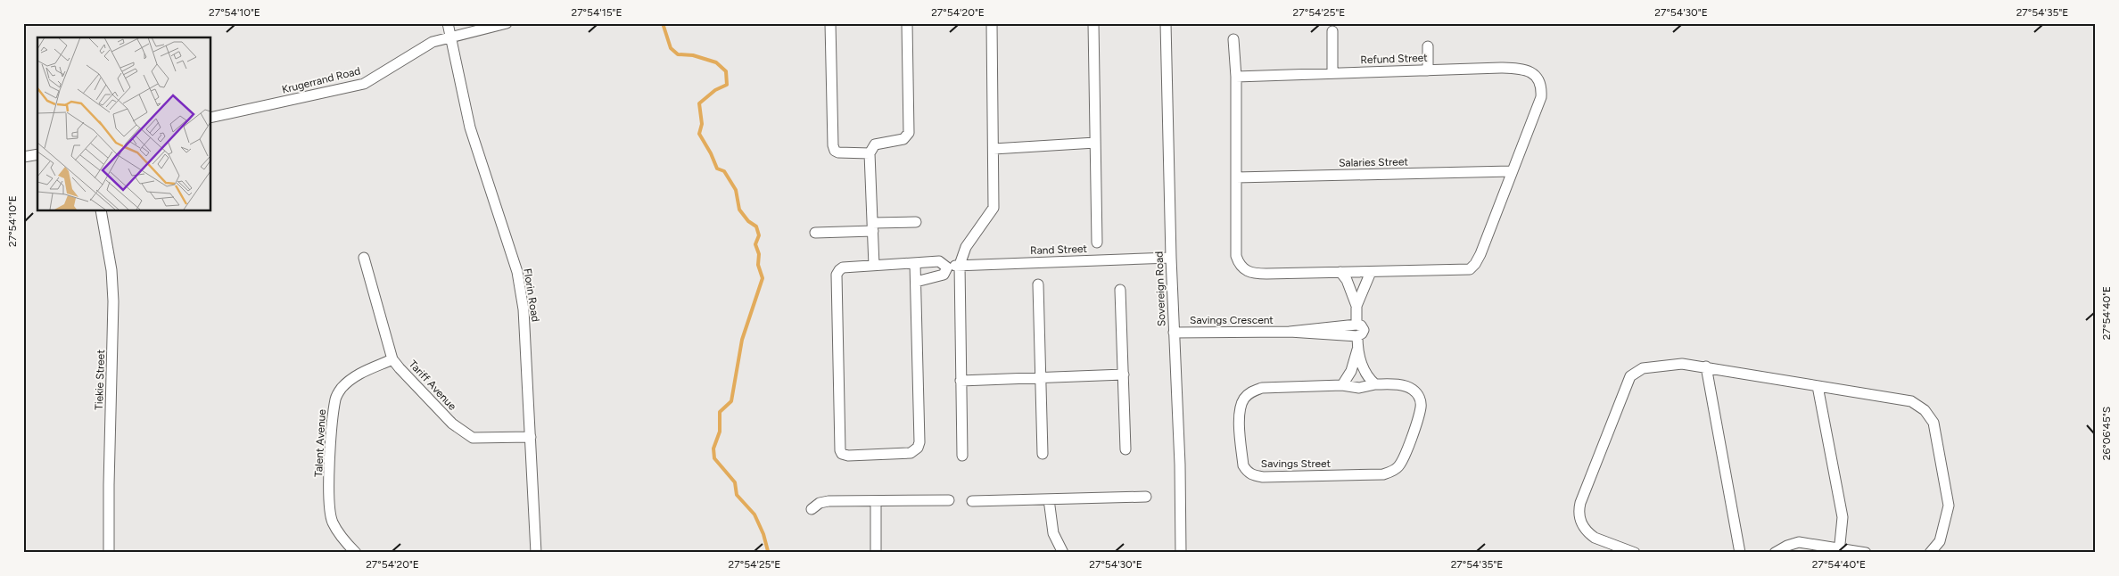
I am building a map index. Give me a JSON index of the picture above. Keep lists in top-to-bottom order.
{
  "streets": {
    "street": [
      "Refund Street",
      "Krugerrand Road",
      "Salaries Street",
      "Rand Street",
      "Sovereign Road",
      "Florin Road",
      "Savings Crescent",
      "Tiekie Street",
      "Tariff Avenue",
      "Talent Avenue",
      "Savings Street"
    ]
  },
  "crossings": [
    ["Refund Street", "Salaries Street"],
    ["Krugerrand Road", "Florin Road"],
    ["Rand Street", "Sovereign Road"],
    ["Sovereign Road", "Savings Crescent"],
    ["Florin Road", "Tariff Avenue"],
    ["Tariff Avenue", "Talent Avenue"]
  ],
  "coordinates": [
    "27°54'10\"E",
    "27°54'15\"E",
    "27°54'20\"E",
    "27°54'25\"E",
    "27°54'30\"E",
    "27°54'35\"E",
    "27°54'40\"E",
    "26°06'45\"S"
  ]
}
